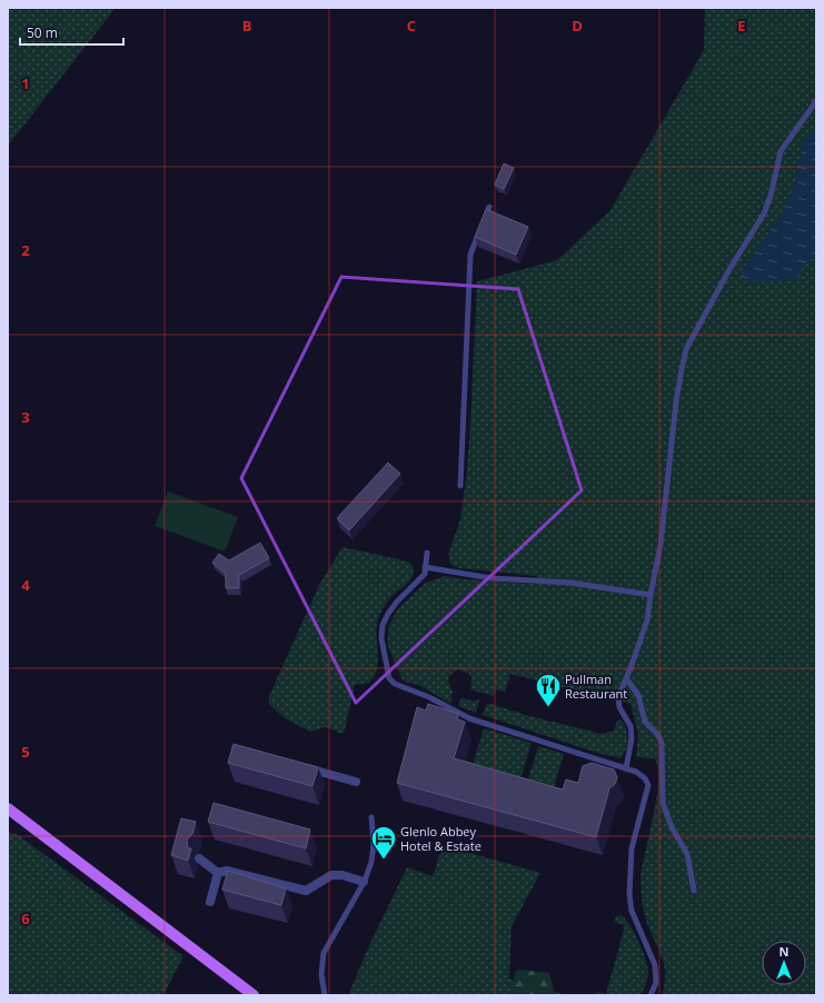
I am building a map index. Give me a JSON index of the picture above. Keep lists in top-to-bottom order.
{
  "places": {
    "restaurant": ["Pullman Restaurant"],
    "hotel": ["Glenlo Abbey Hotel & Estate"]
  },
  "scale_bar": "50 m",
  "north": "top",
  "grid": {
    "columns": [
      "B",
      "C",
      "D",
      "E"
    ],
    "rows": [
      "1",
      "2",
      "3",
      "4",
      "5",
      "6"
    ]
  }
}
